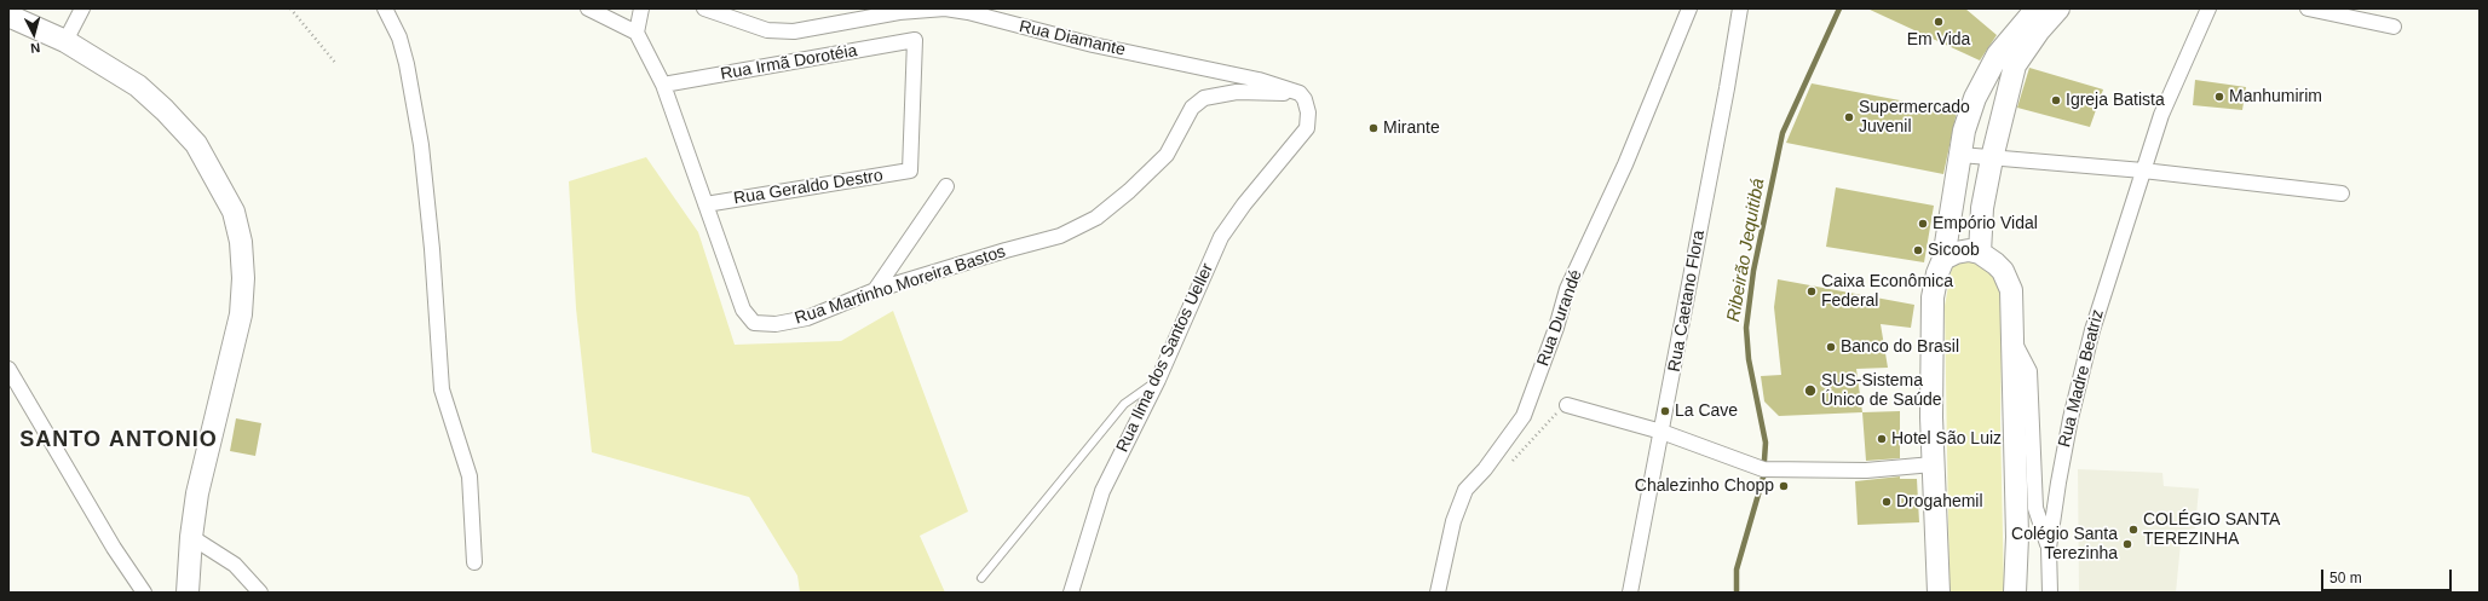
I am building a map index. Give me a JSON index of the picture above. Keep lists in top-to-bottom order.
{
  "streets": {
    "street": [
      "Rua Diamante",
      "Rua Irmã Dorotéia",
      "Rua Geraldo Destro",
      "Rua Martinho Moreira Bastos",
      "Rua Caetano Flora",
      "Rua Durandé",
      "Rua Ilma dos Santos Ueller",
      "Rua Madre Beatriz"
    ]
  },
  "crossings": [
    ["Rua Diamante", "Rua Martinho Moreira Bastos"],
    ["Rua Diamante", "Rua Ilma dos Santos Ueller"],
    ["Rua Irmã Dorotéia", "Rua Geraldo Destro"],
    ["Rua Irmã Dorotéia", "Rua Martinho Moreira Bastos"],
    ["Rua Geraldo Destro", "Rua Martinho Moreira Bastos"],
    ["Rua Martinho Moreira Bastos", "Rua Ilma dos Santos Ueller"]
  ],
  "districts": ["SANTO ANTONIO"],
  "water": ["Ribeirão Jequitibá"],
  "places": [
    "Em Vida",
    "Manhumirim",
    "Igreja Batista",
    "Supermercado Juvenil",
    "Mirante",
    "Empório Vidal",
    "Sicoob",
    "Caixa Econômica Federal",
    "Banco do Brasil",
    "SUS-Sistema Único de Saúde",
    "La Cave",
    "Hotel São Luiz",
    "Chalezinho Chopp",
    "Drogahemil",
    "COLÉGIO SANTA TEREZINHA",
    "Colégio Santa Terezinha"
  ],
  "scale_bar": "50 m",
  "north": "bottom"
}
